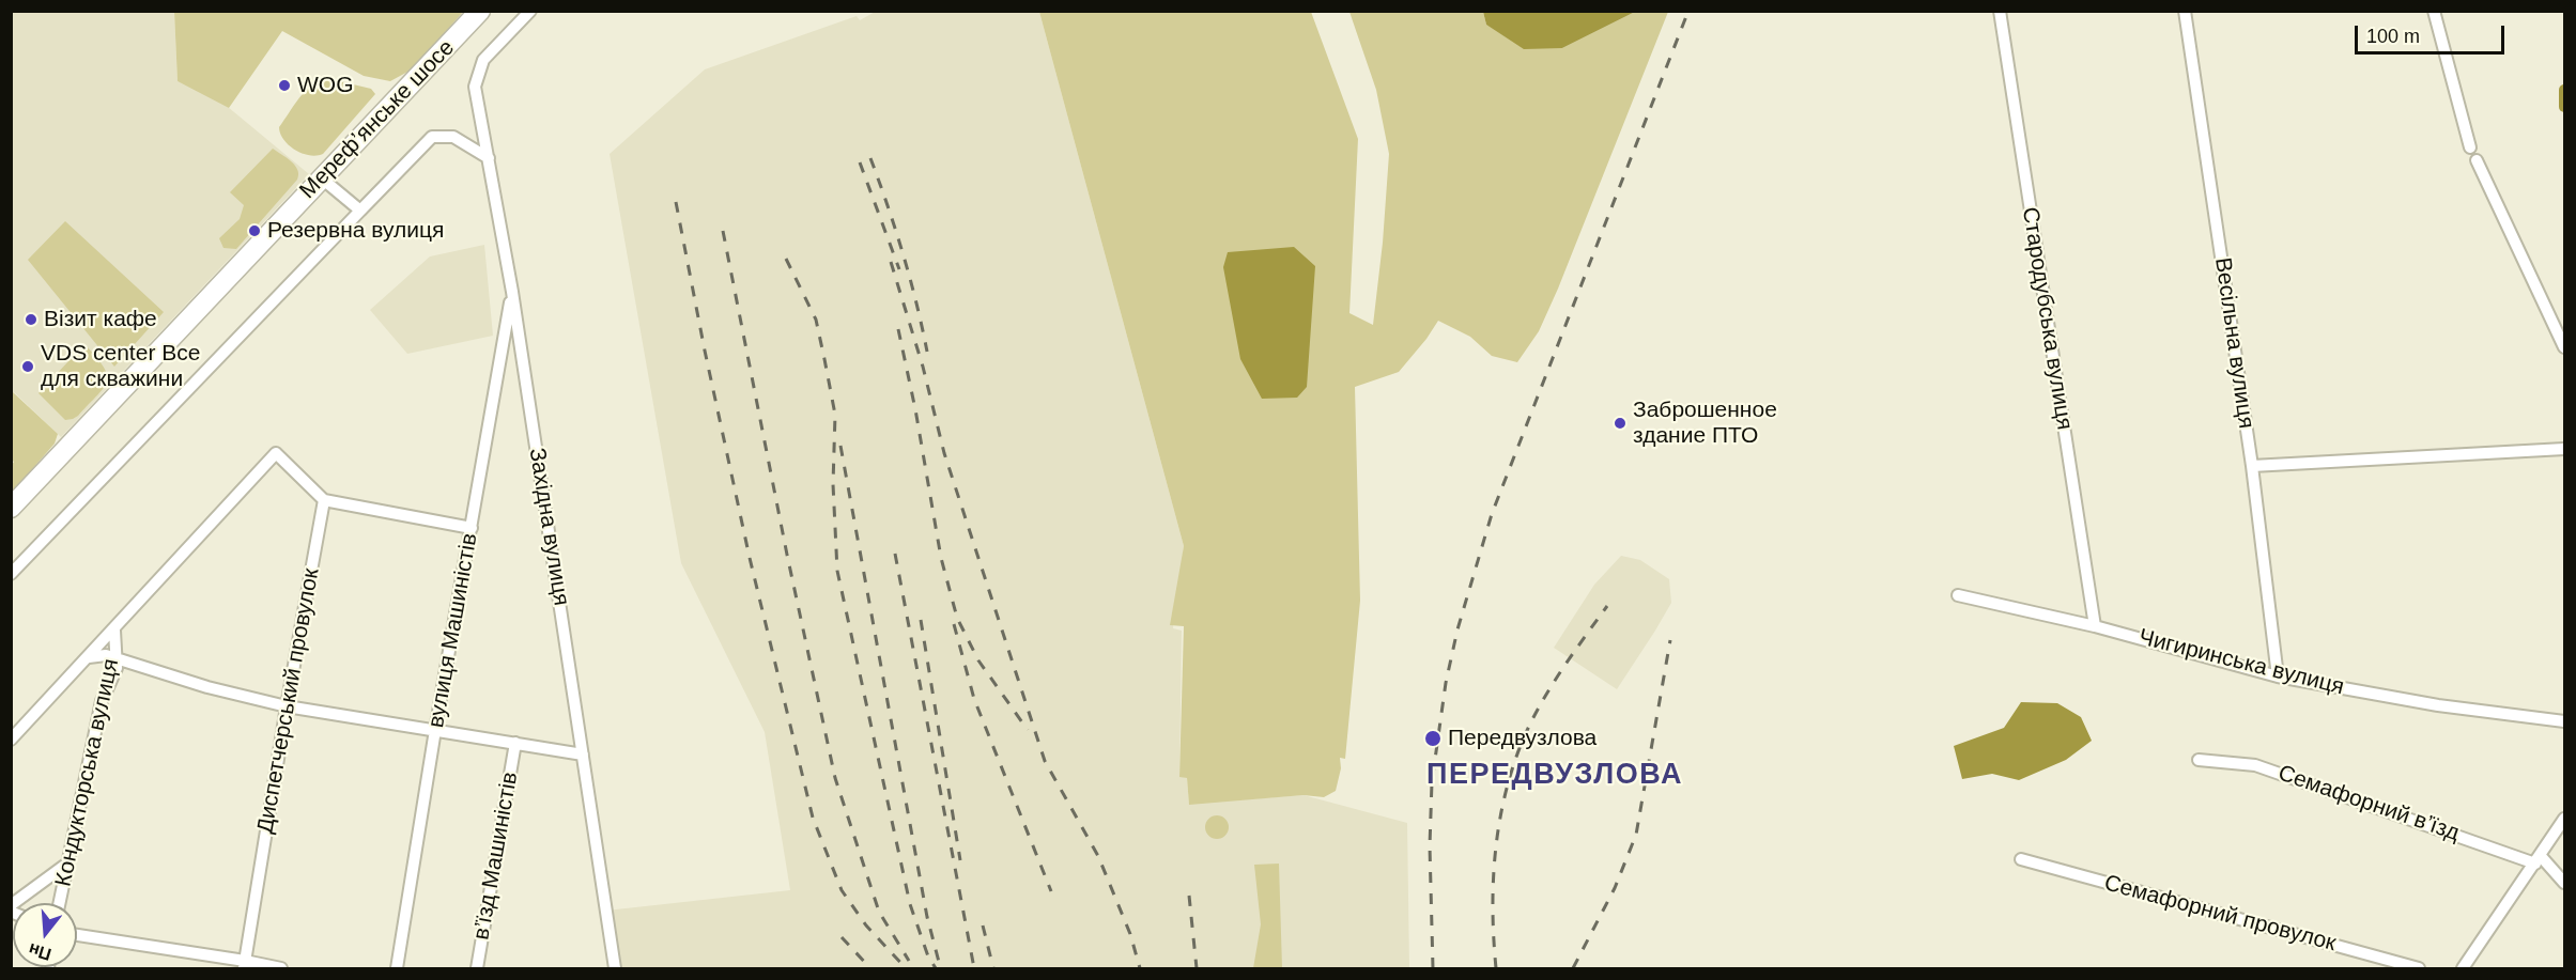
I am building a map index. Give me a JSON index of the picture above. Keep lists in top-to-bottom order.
{
  "streets": {
    "highway": ["Мереф’янське шосе"],
    "street": [
      "Стародубська вулиця",
      "Весільна вулиця",
      "Західна вулиця",
      "вулиця Машиністів",
      "Чигиринська вулиця",
      "Диспетчерський провулок",
      "Кондукторська вулиця",
      "Семафорний в’їзд",
      "в’їзд Машиністів",
      "Семафорний провулок"
    ]
  },
  "crossings": [
    ["Стародубська вулиця", "Чигиринська вулиця"],
    ["Весільна вулиця", "Чигиринська вулиця"],
    ["Західна вулиця", "вулиця Машиністів"]
  ],
  "districts": ["ПЕРЕДВУЗЛОВА"],
  "places": [
    "WOG",
    "Резервна вулиця",
    "Візит кафе",
    "VDS center Все для скважини",
    "Заброшенное здание ПТО",
    "Передвузлова"
  ],
  "scale_bar": "100 m",
  "north": "bottom"
}
